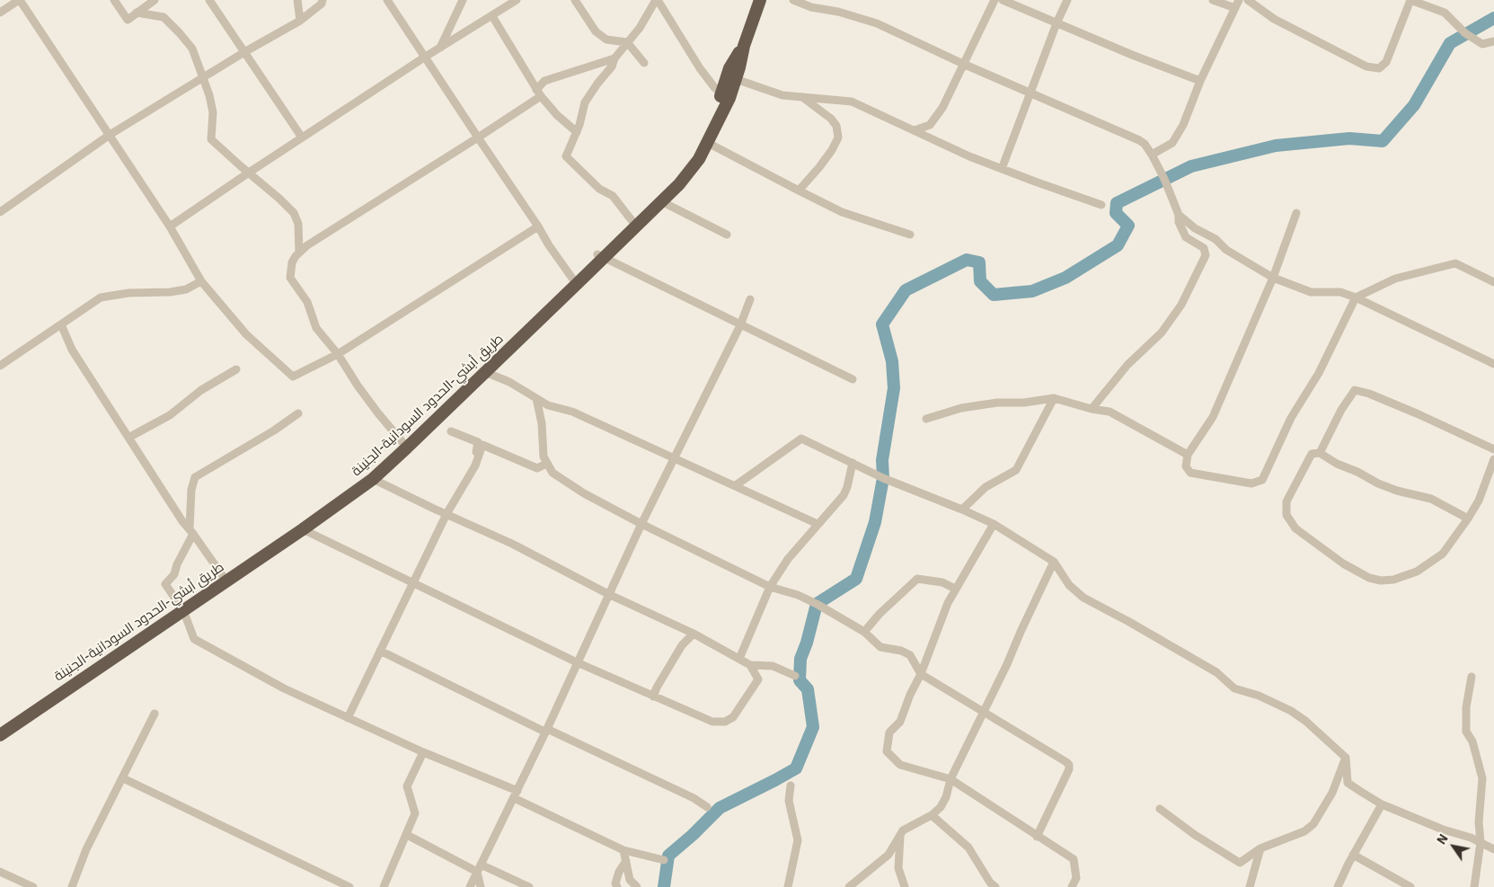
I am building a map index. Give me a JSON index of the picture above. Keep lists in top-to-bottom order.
{
  "streets": {
    "highway": ["طريق أبشي-الحدود السودانية-الجنينة"]
  },
  "north": "top left"
}
